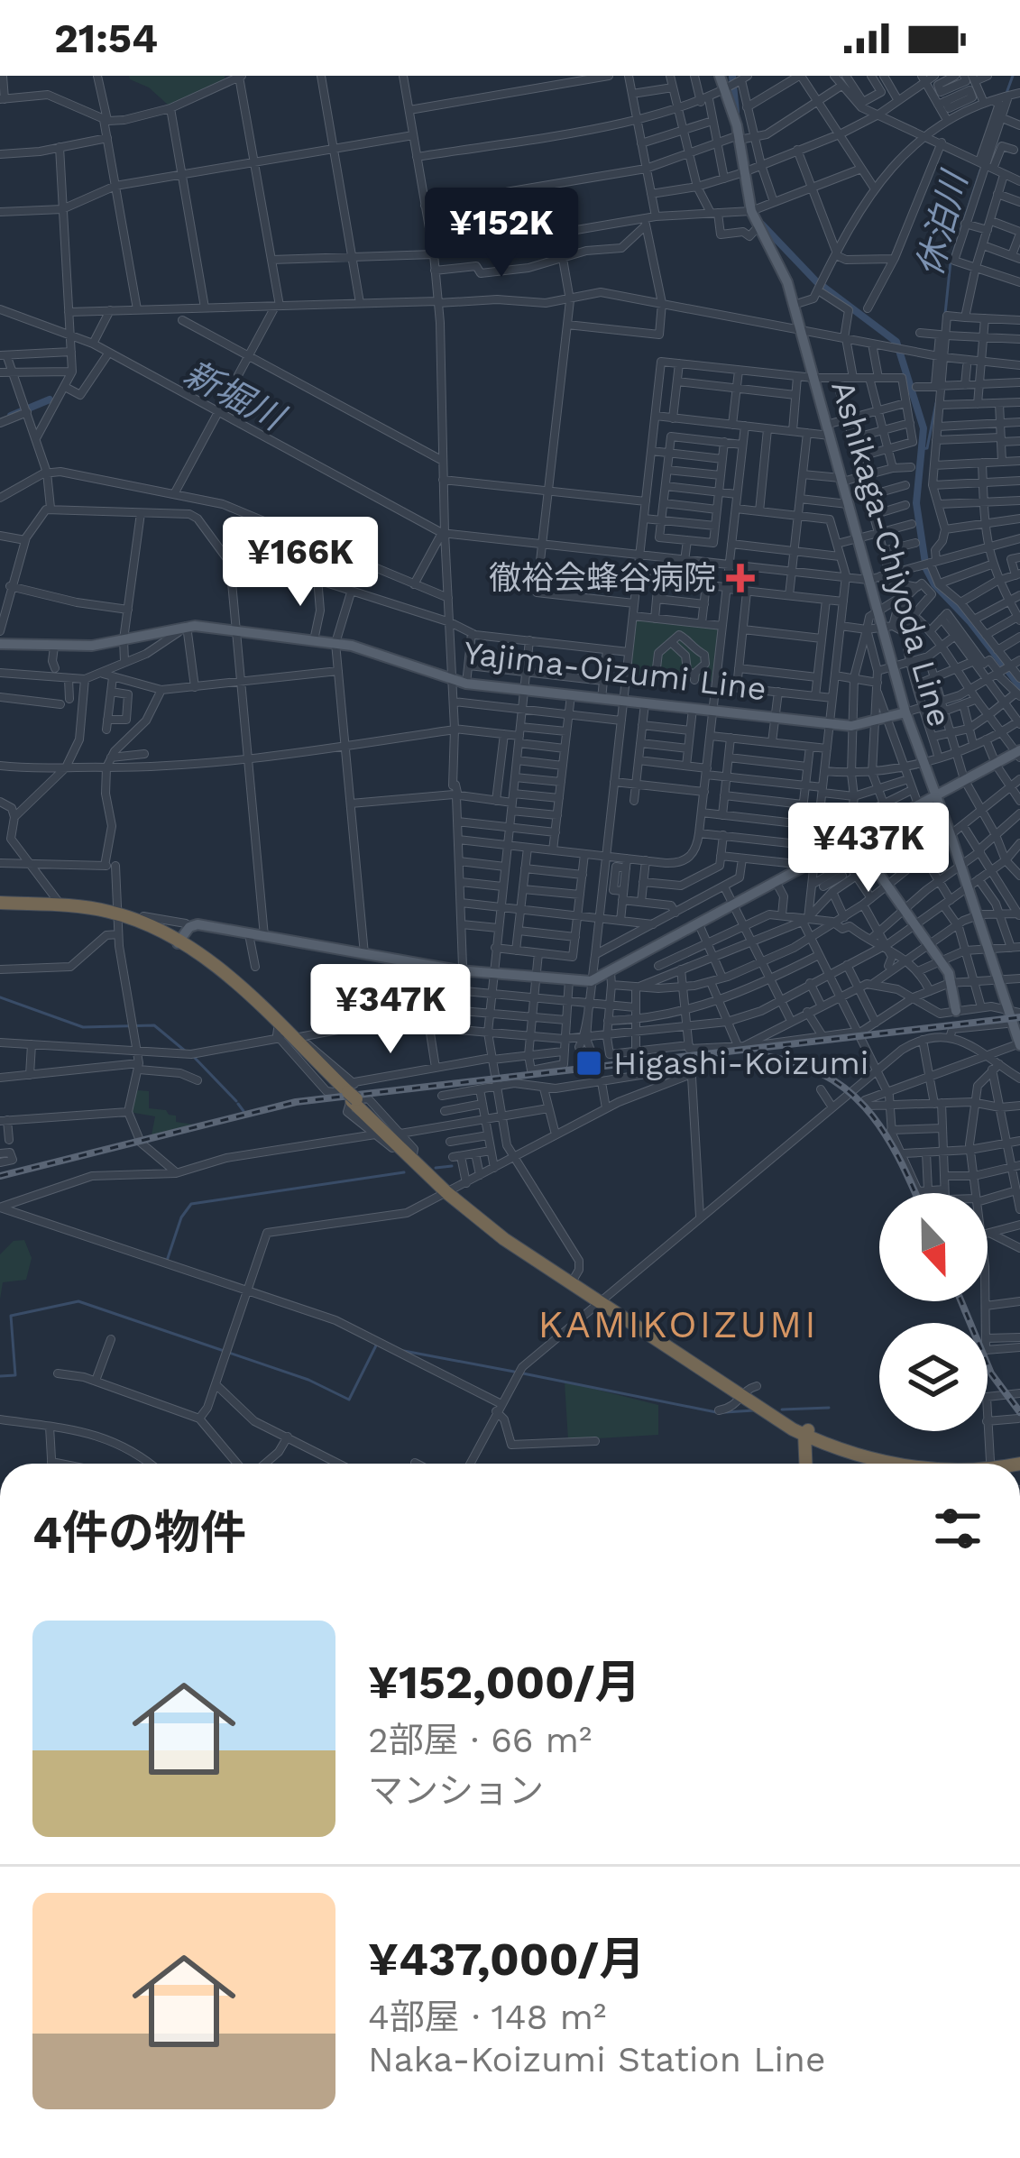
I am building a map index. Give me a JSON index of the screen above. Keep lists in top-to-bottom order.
{
  "streets": {
    "main road": ["Ashikaga-Chiyoda Line", "Yajima-Oizumi Line"]
  },
  "crossings": [
    ["Ashikaga-Chiyoda Line", "Yajima-Oizumi Line"]
  ],
  "districts": ["KAMIKOIZUMI"],
  "water": ["休泊川", "新堀川"],
  "places": {
    "health": ["徹裕会蜂谷病院"],
    "transit": ["Higashi-Koizumi"]
  },
  "north": "bottom",
  "page": {
    "status": "21:54",
    "price": [
      "¥152K",
      "¥166K",
      "¥437K",
      "¥347K"
    ],
    "heading": "4件の物件",
    "list": [
      {
        "name": "¥152,000/月",
        "note": "2部屋 · 66 m² · マンション"
      },
      {
        "name": "¥437,000/月",
        "note": "4部屋 · 148 m² · Naka-Koizumi Station Line"
      }
    ]
  }
}
